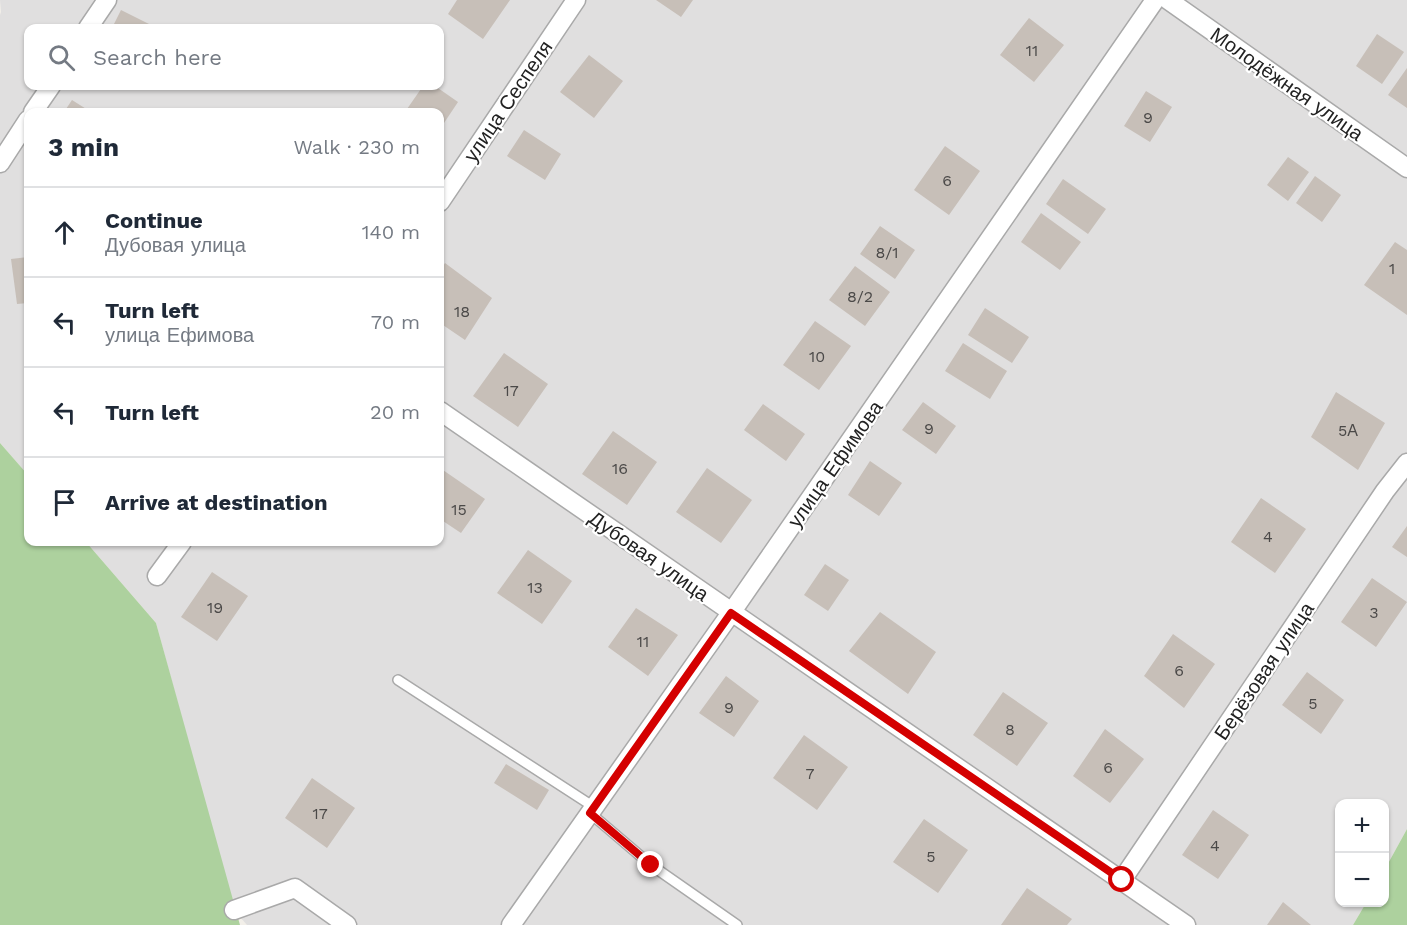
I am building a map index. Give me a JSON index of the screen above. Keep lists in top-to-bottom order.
{
  "streets": {
    "street": [
      "Молодёжная улица",
      "улица Сеспеля",
      "улица Ефимова",
      "Дубовая улица",
      "Берёзовая улица"
    ]
  },
  "crossings": [
    ["улица Ефимова", "Дубовая улица"],
    ["Дубовая улица", "Берёзовая улица"]
  ],
  "house_numbers": [
    "11",
    "9",
    "6",
    "8/1",
    "1",
    "8/2",
    "18",
    "10",
    "17",
    "9",
    "5А",
    "16",
    "15",
    "4",
    "13",
    "19",
    "3",
    "11",
    "6",
    "5",
    "9",
    "8",
    "6",
    "7",
    "17",
    "4",
    "5"
  ],
  "page": {
    "search": "Search here",
    "heading": ["3 min", "Walk · 230 m"],
    "list": [
      ["Continue", "Дубовая улица", "140 m"],
      ["Turn left", "улица Ефимова", "70 m"],
      ["Turn left", "20 m"],
      "Arrive at destination"
    ],
    "map_buttons": ["+", "−"]
  }
}
